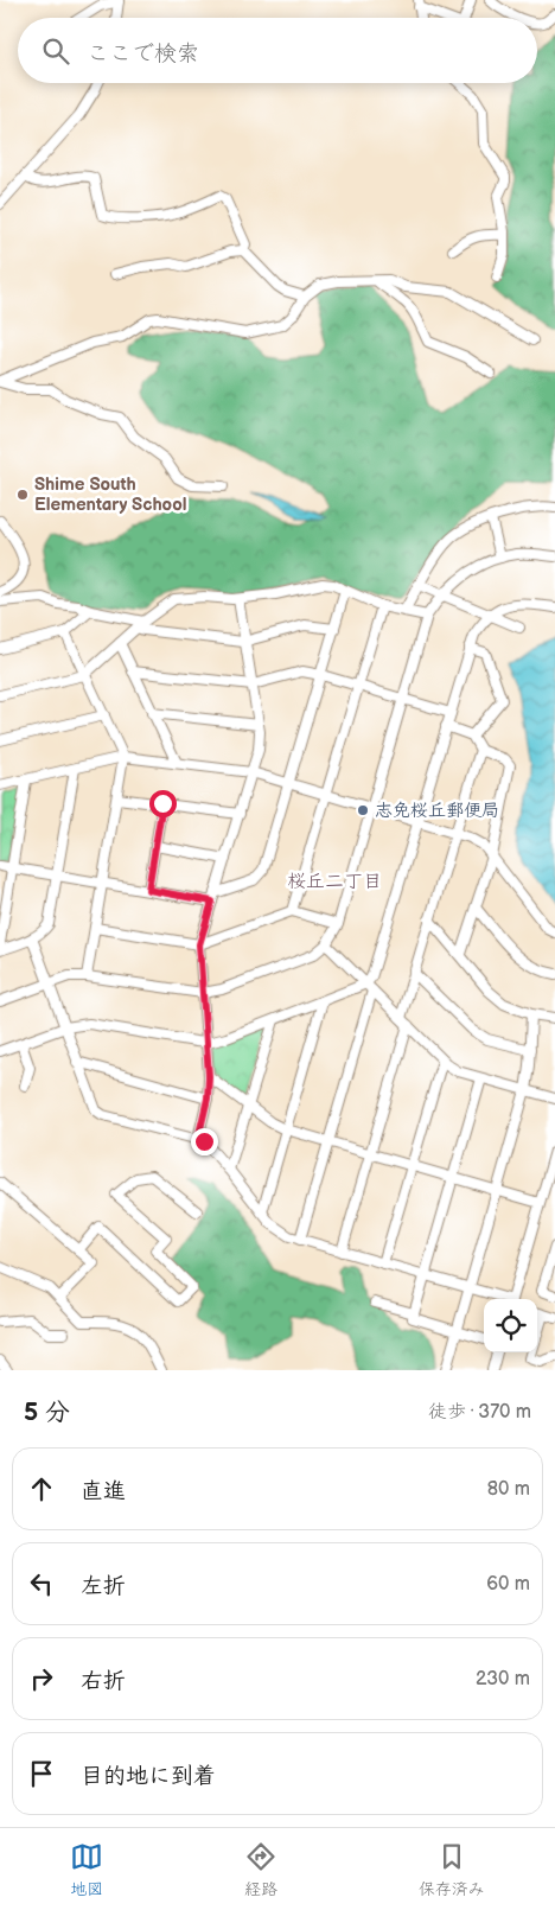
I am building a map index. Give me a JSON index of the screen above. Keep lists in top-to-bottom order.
{
  "districts": ["桜丘二丁目"],
  "places": ["Shime South Elementary School", "志免桜丘郵便局"],
  "page": {
    "search": "ここで検索",
    "heading": ["5 分", "徒歩 · 370 m"],
    "list": [
      ["直進", "80 m"],
      ["左折", "60 m"],
      ["右折", "230 m"],
      "目的地に到着"
    ],
    "nav": ["地図", "経路", "保存済み"]
  }
}
